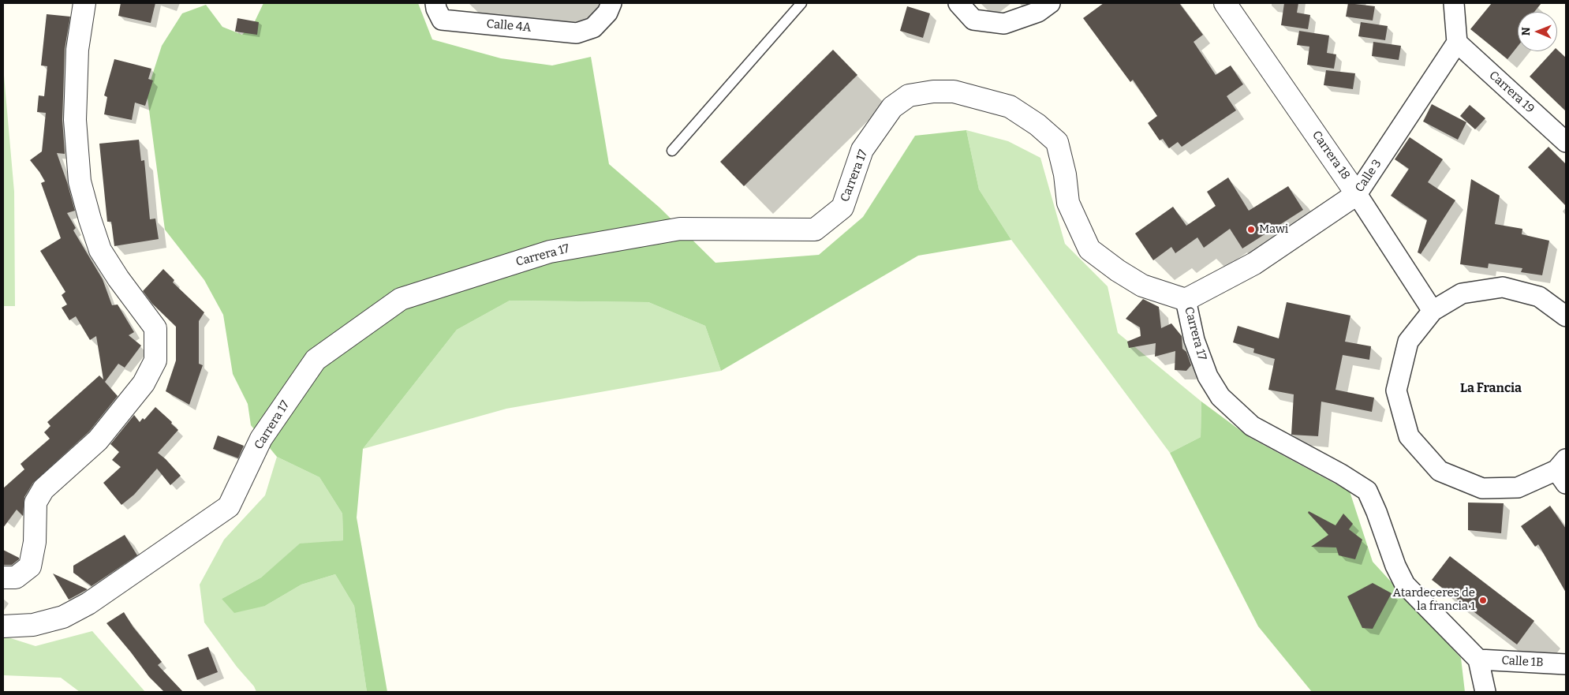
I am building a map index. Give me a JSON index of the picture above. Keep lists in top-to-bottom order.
{
  "streets": {
    "street": [
      "Calle 4A",
      "Carrera 19",
      "Carrera 18",
      "Carrera 17",
      "Calle 3",
      "Calle 1B"
    ]
  },
  "crossings": [
    ["Carrera 19", "Calle 3"],
    ["Carrera 18", "Calle 3"],
    ["Carrera 17", "Calle 3"],
    ["Carrera 17", "Calle 1B"]
  ],
  "districts": ["La Francia"],
  "places": ["Mawi", "Atardeceres de la francia 1"],
  "north": "left"
}
